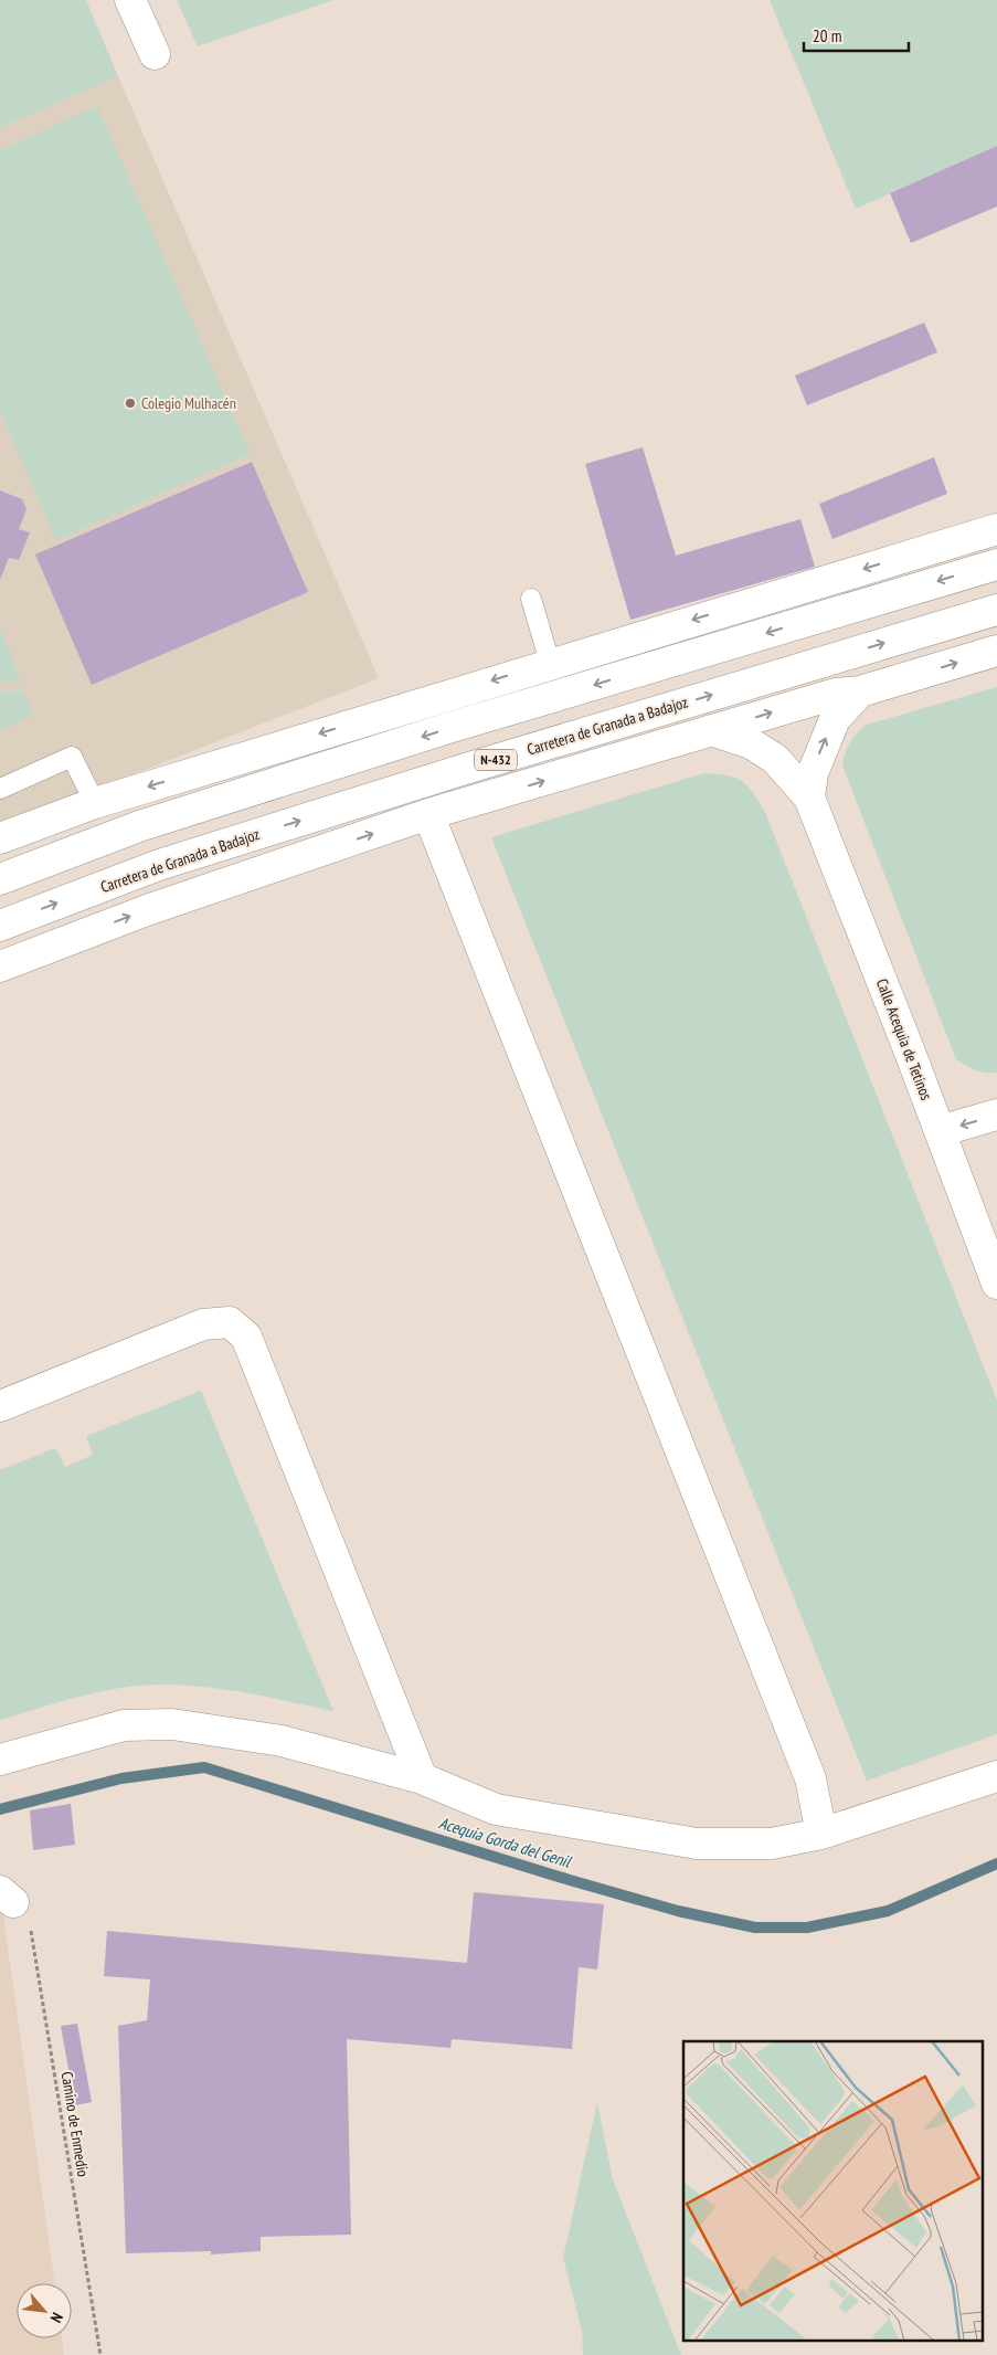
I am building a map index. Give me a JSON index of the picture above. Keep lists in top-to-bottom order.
{
  "streets": {
    "main road": ["Carretera de Granada a Badajoz", "N-432", "Calle Acequia de Tetinos"],
    "path": ["Camino de Enmedio"]
  },
  "water": ["Acequia Gorda del Genil"],
  "places": ["Colegio Mulhacén"],
  "scale_bar": "20 m",
  "north": "bottom right"
}
